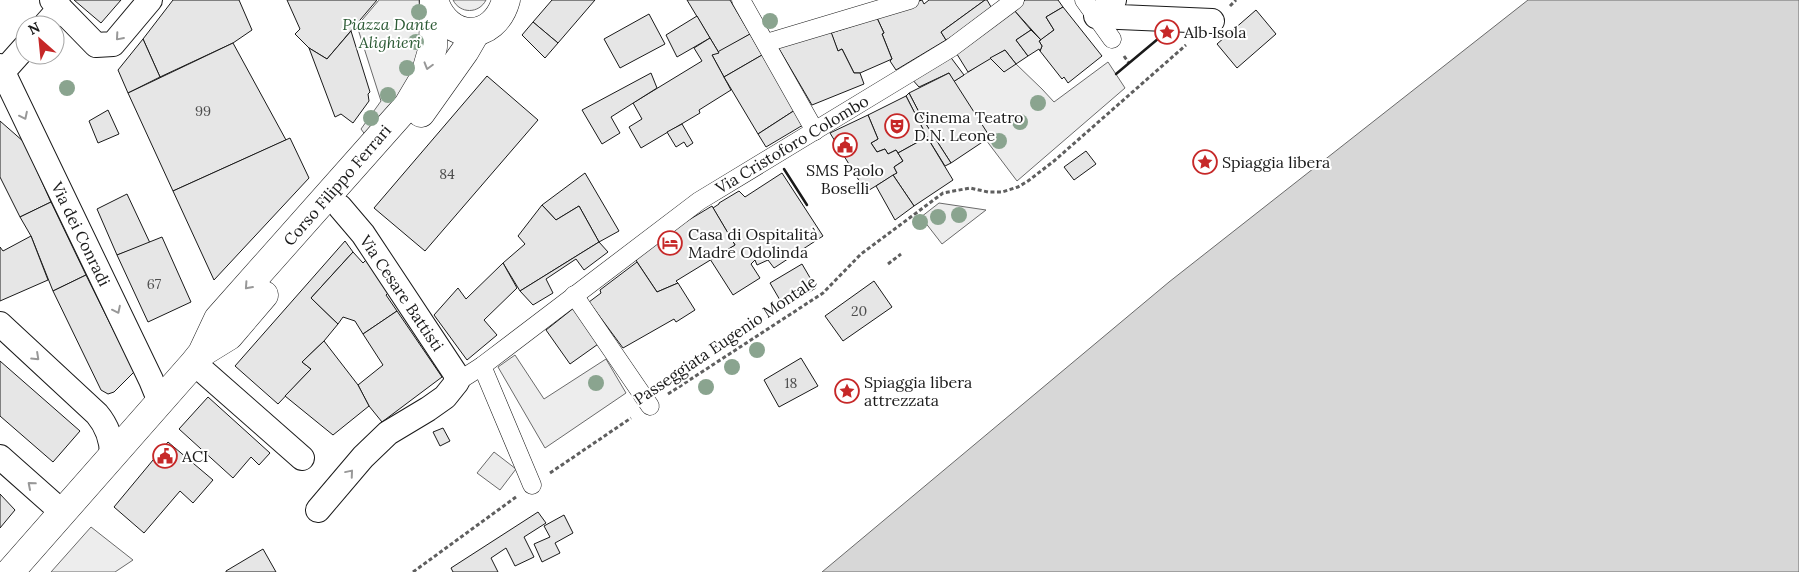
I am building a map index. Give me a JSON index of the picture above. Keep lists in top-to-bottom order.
{
  "streets": {
    "main road": ["Corso Filippo Ferrari"],
    "street": ["Via Cristoforo Colombo", "Via dei Conradi", "Via Cesare Battisti"],
    "path": ["Passeggiata Eugenio Montale"]
  },
  "crossings": [
    ["Via Cristoforo Colombo", "Via Cesare Battisti"],
    ["Corso Filippo Ferrari", "Via dei Conradi"],
    ["Corso Filippo Ferrari", "Via Cesare Battisti"]
  ],
  "parks": ["Piazza Dante Alighieri"],
  "places": {
    "place": ["Alb Isola", "Spiaggia libera", "Spiaggia libera attrezzata"],
    "theatre": ["Cinema Teatro D.N. Leone"],
    "public building": ["SMS Paolo Boselli", "ACI"],
    "hotel": ["Casa di Ospitalità Madre Odolinda"]
  },
  "house_numbers": [
    "99",
    "84",
    "67",
    "20",
    "18"
  ],
  "north": "top left"
}
